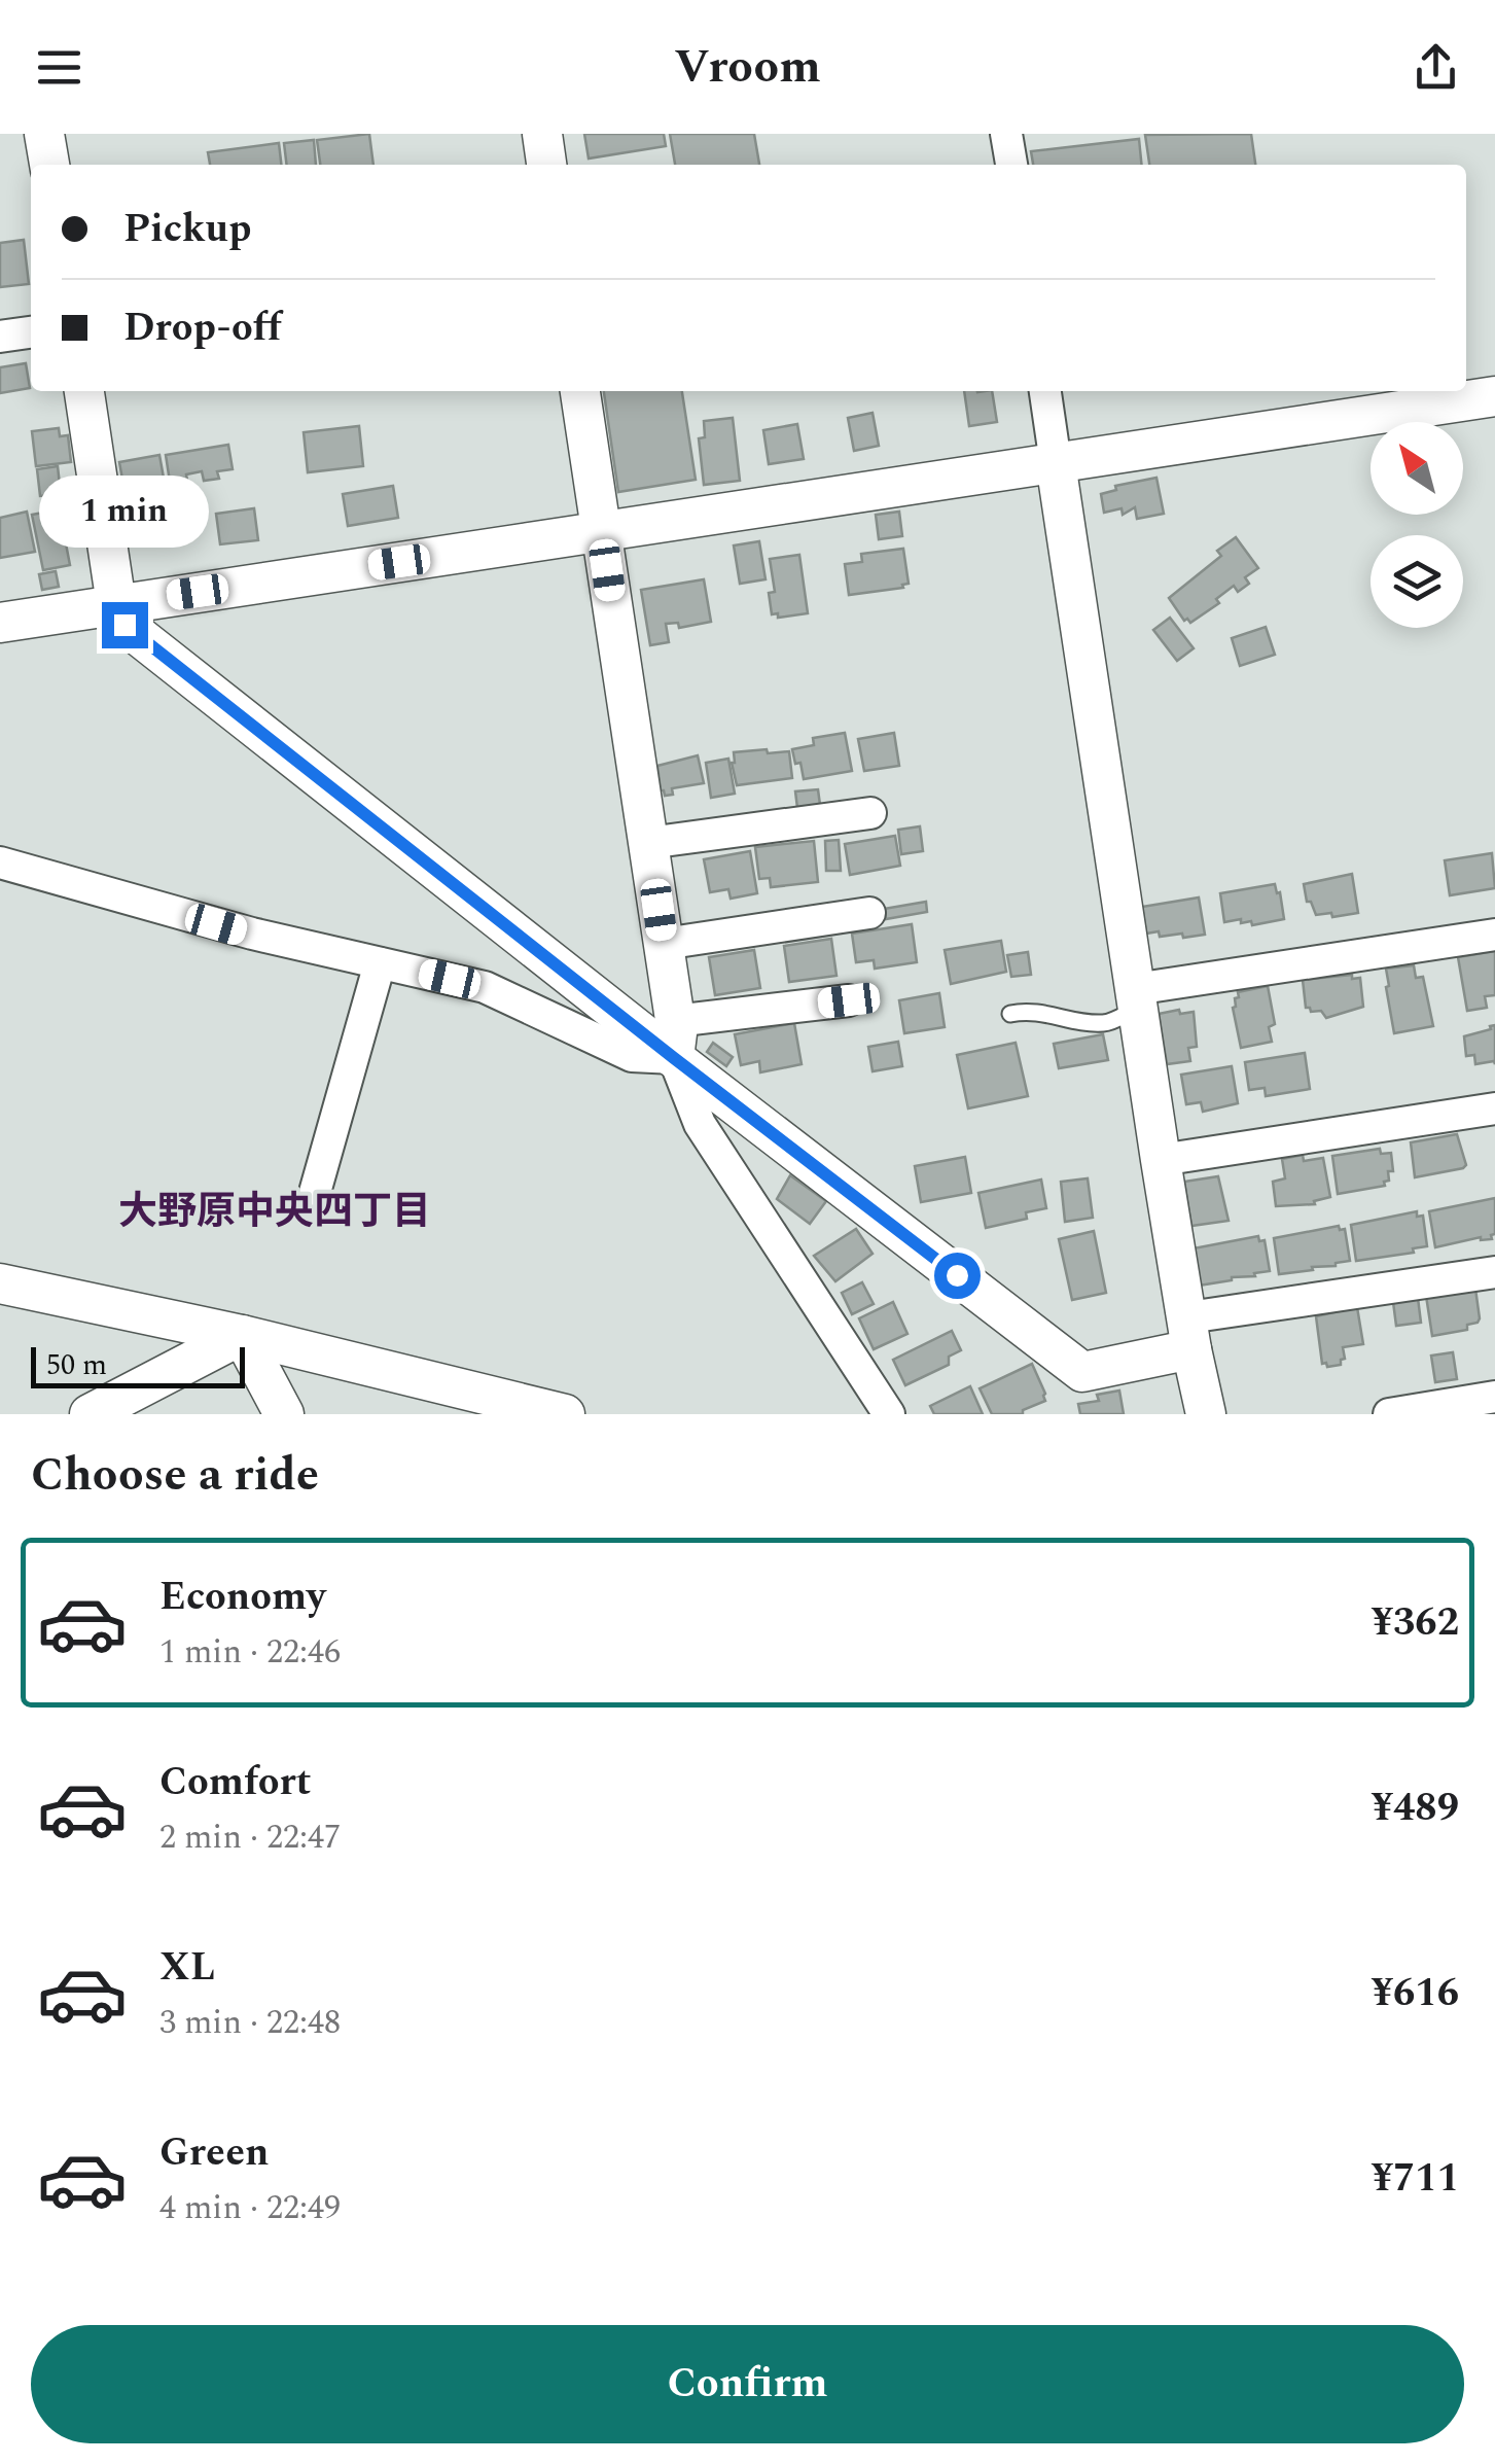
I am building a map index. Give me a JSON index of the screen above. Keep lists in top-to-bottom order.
{
  "districts": ["大野原中央四丁目"],
  "scale_bar": "50 m",
  "north": "top left",
  "page": {
    "header": "Vroom",
    "banner": ["Pickup", "Drop-off"],
    "bubble": "1 min",
    "scale": "50 m",
    "heading": "Choose a ride",
    "list": [
      {
        "name": "Economy",
        "note": "1 min · 22:46",
        "value": "¥362"
      },
      {
        "name": "Comfort",
        "note": "2 min · 22:47",
        "value": "¥489"
      },
      {
        "name": "XL",
        "note": "3 min · 22:48",
        "value": "¥616"
      },
      {
        "name": "Green",
        "note": "4 min · 22:49",
        "value": "¥711"
      }
    ],
    "buttons": "Confirm"
  }
}
